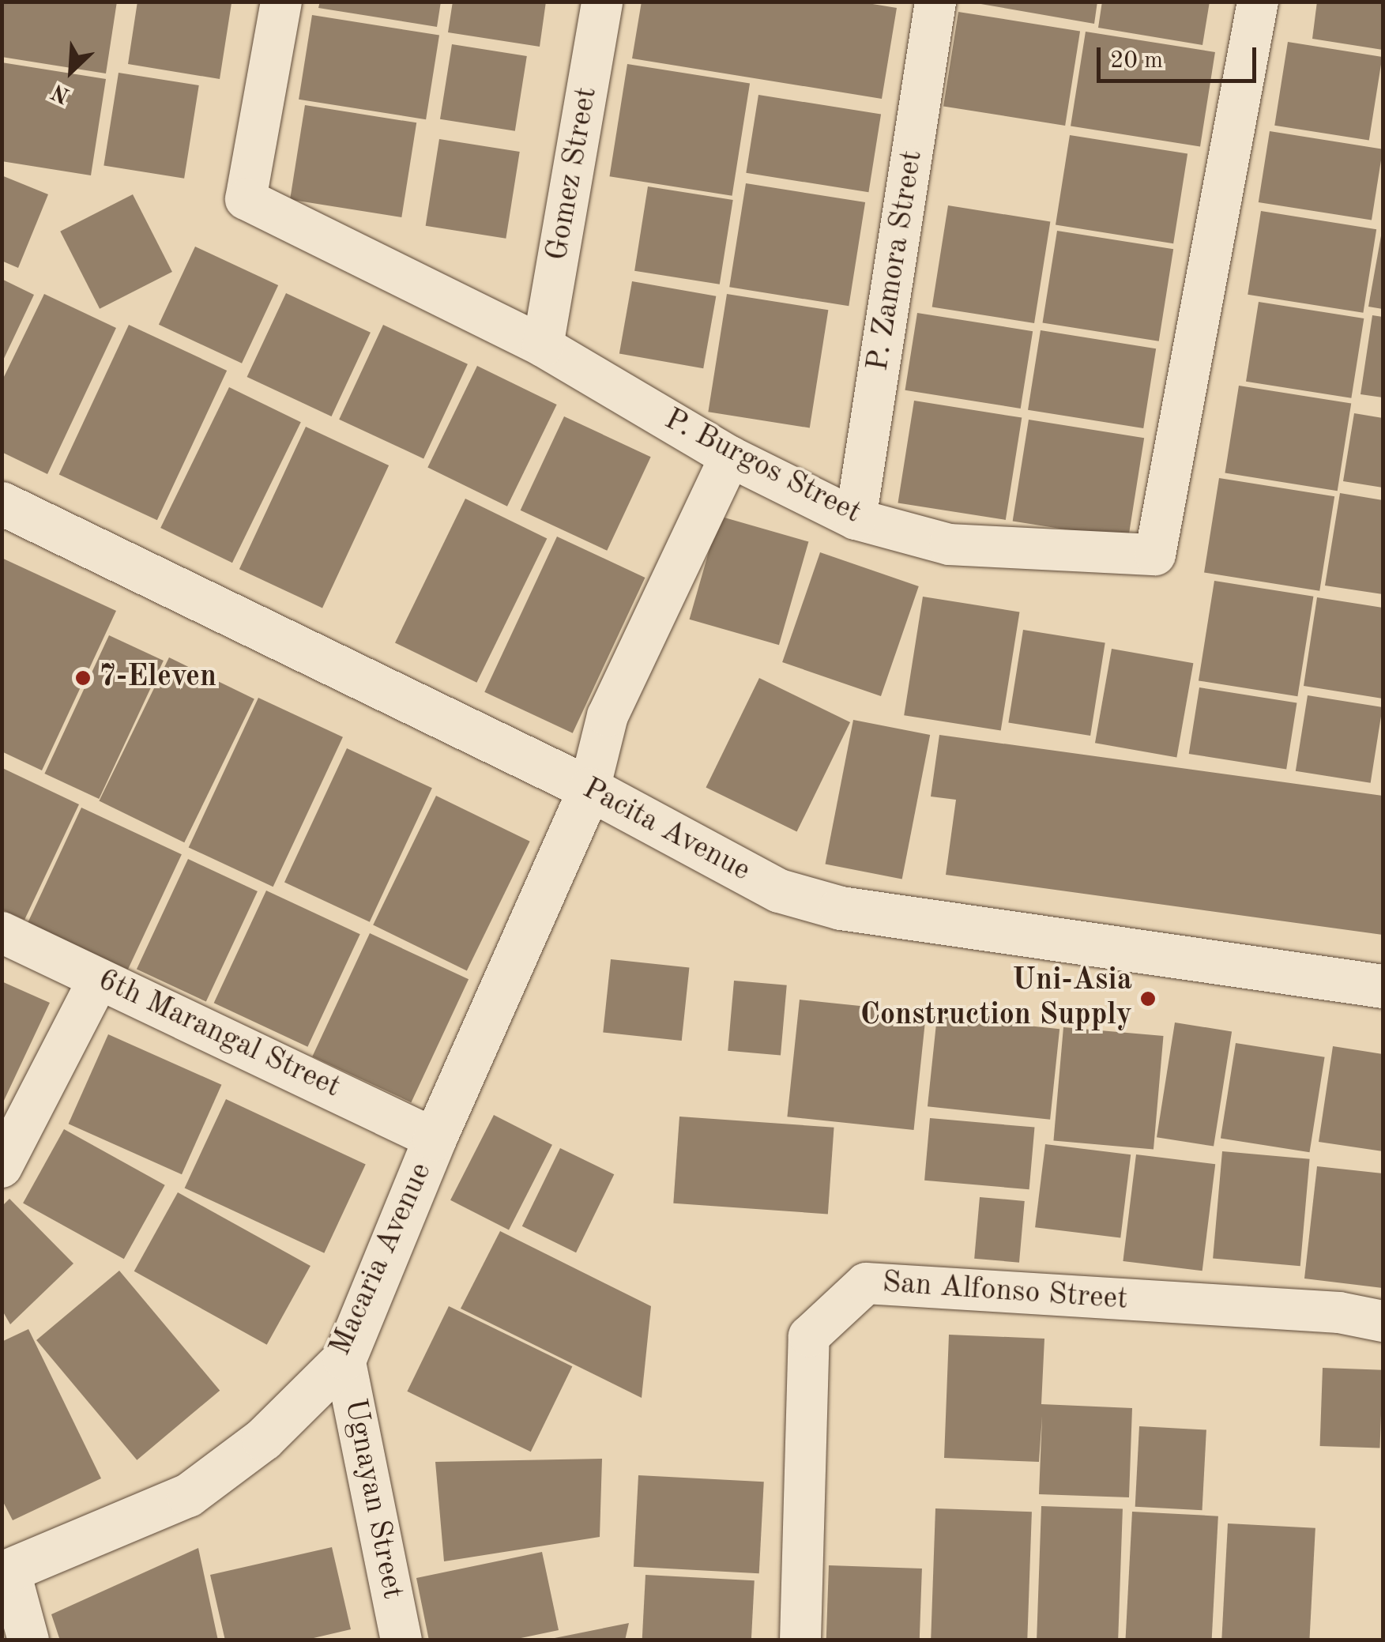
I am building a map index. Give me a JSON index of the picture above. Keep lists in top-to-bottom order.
{
  "streets": {
    "main road": ["Pacita Avenue", "Macaria Avenue"],
    "street": [
      "Gomez Street",
      "P. Zamora Street",
      "P. Burgos Street",
      "6th Marangal Street",
      "San Alfonso Street",
      "Ugnayan Street"
    ]
  },
  "crossings": [
    ["Gomez Street", "P. Burgos Street"],
    ["P. Zamora Street", "P. Burgos Street"],
    ["Pacita Avenue", "Macaria Avenue"],
    ["6th Marangal Street", "Macaria Avenue"],
    ["Macaria Avenue", "Ugnayan Street"]
  ],
  "places": ["7-Eleven", "Uni-Asia Construction Supply"],
  "scale_bar": "20 m",
  "north": "bottom left"
}
